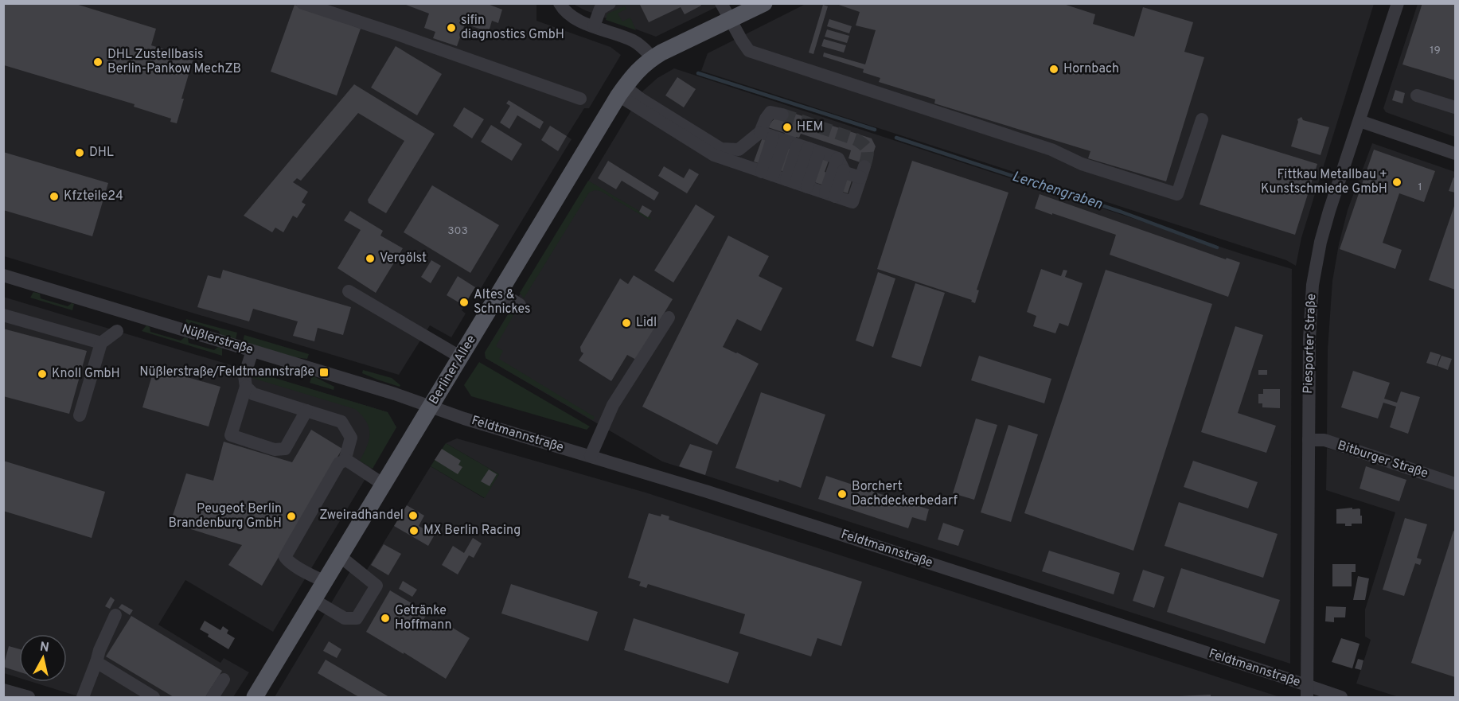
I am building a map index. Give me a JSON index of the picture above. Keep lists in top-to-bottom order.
{
  "streets": {
    "main road": ["Berliner Allee"],
    "street": [
      "Nüßlerstraße",
      "Piesporter Straße",
      "Feldtmannstraße",
      "Bitburger Straße"
    ]
  },
  "crossings": [
    ["Nüßlerstraße", "Berliner Allee"],
    ["Nüßlerstraße", "Feldtmannstraße"],
    ["Piesporter Straße", "Feldtmannstraße"],
    ["Piesporter Straße", "Bitburger Straße"],
    ["Berliner Allee", "Feldtmannstraße"]
  ],
  "water": ["Lerchengraben"],
  "places": {
    "other": [
      "sifin diagnostics GmbH",
      "DHL Zustellbasis Berlin-Pankow MechZB",
      "Hornbach",
      "HEM",
      "DHL",
      "Fittkau Metallbau + Kunstschmiede GmbH",
      "Kfzteile24",
      "Vergölst",
      "Altes & Schnickes",
      "Lidl",
      "Knoll GmbH",
      "Borchert Dachdeckerbedarf",
      "Zweiradhandel",
      "Peugeot Berlin Brandenburg GmbH",
      "MX Berlin Racing",
      "Getränke Hoffmann"
    ],
    "transit": ["Nüßlerstraße/Feldtmannstraße"]
  },
  "house_numbers": ["19", "1", "303"],
  "north": "top"
}
